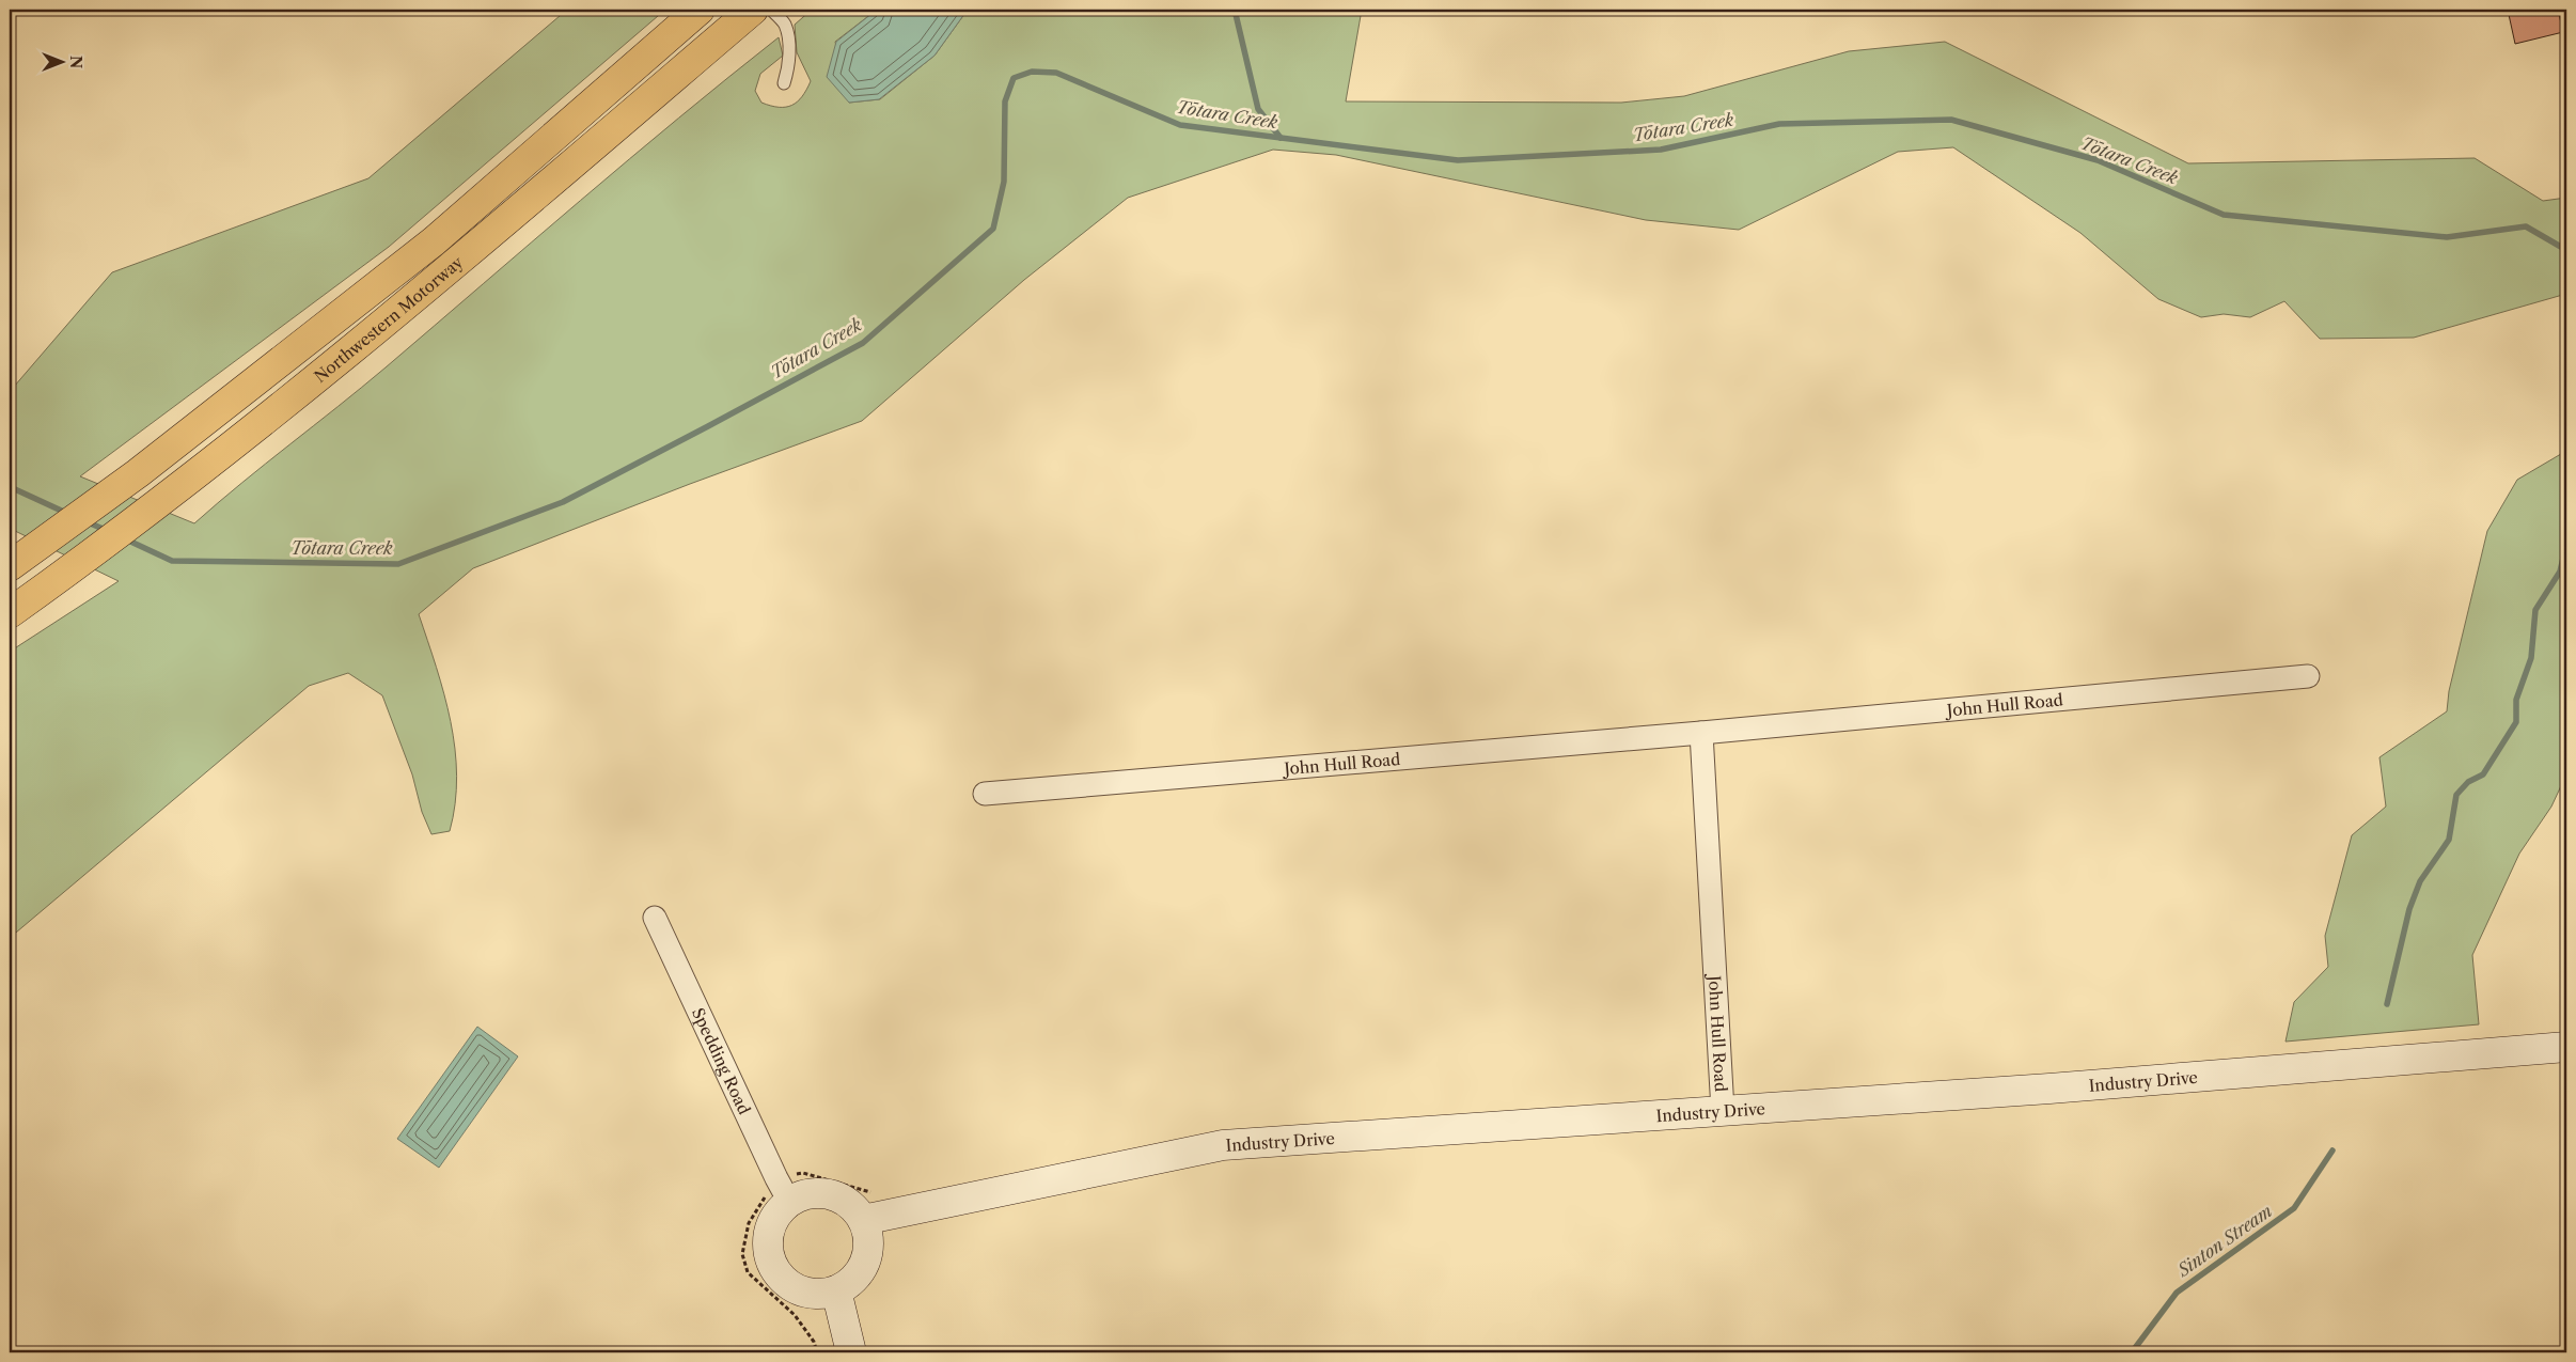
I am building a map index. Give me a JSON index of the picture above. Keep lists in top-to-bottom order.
{
  "streets": {
    "highway": ["Northwestern Motorway"],
    "street": ["John Hull Road", "Spedding Road", "Industry Drive"]
  },
  "crossings": [
    ["John Hull Road", "Industry Drive"],
    ["Spedding Road", "Industry Drive"]
  ],
  "water": ["Tōtara Creek", "Sinton Stream"],
  "north": "right"
}
